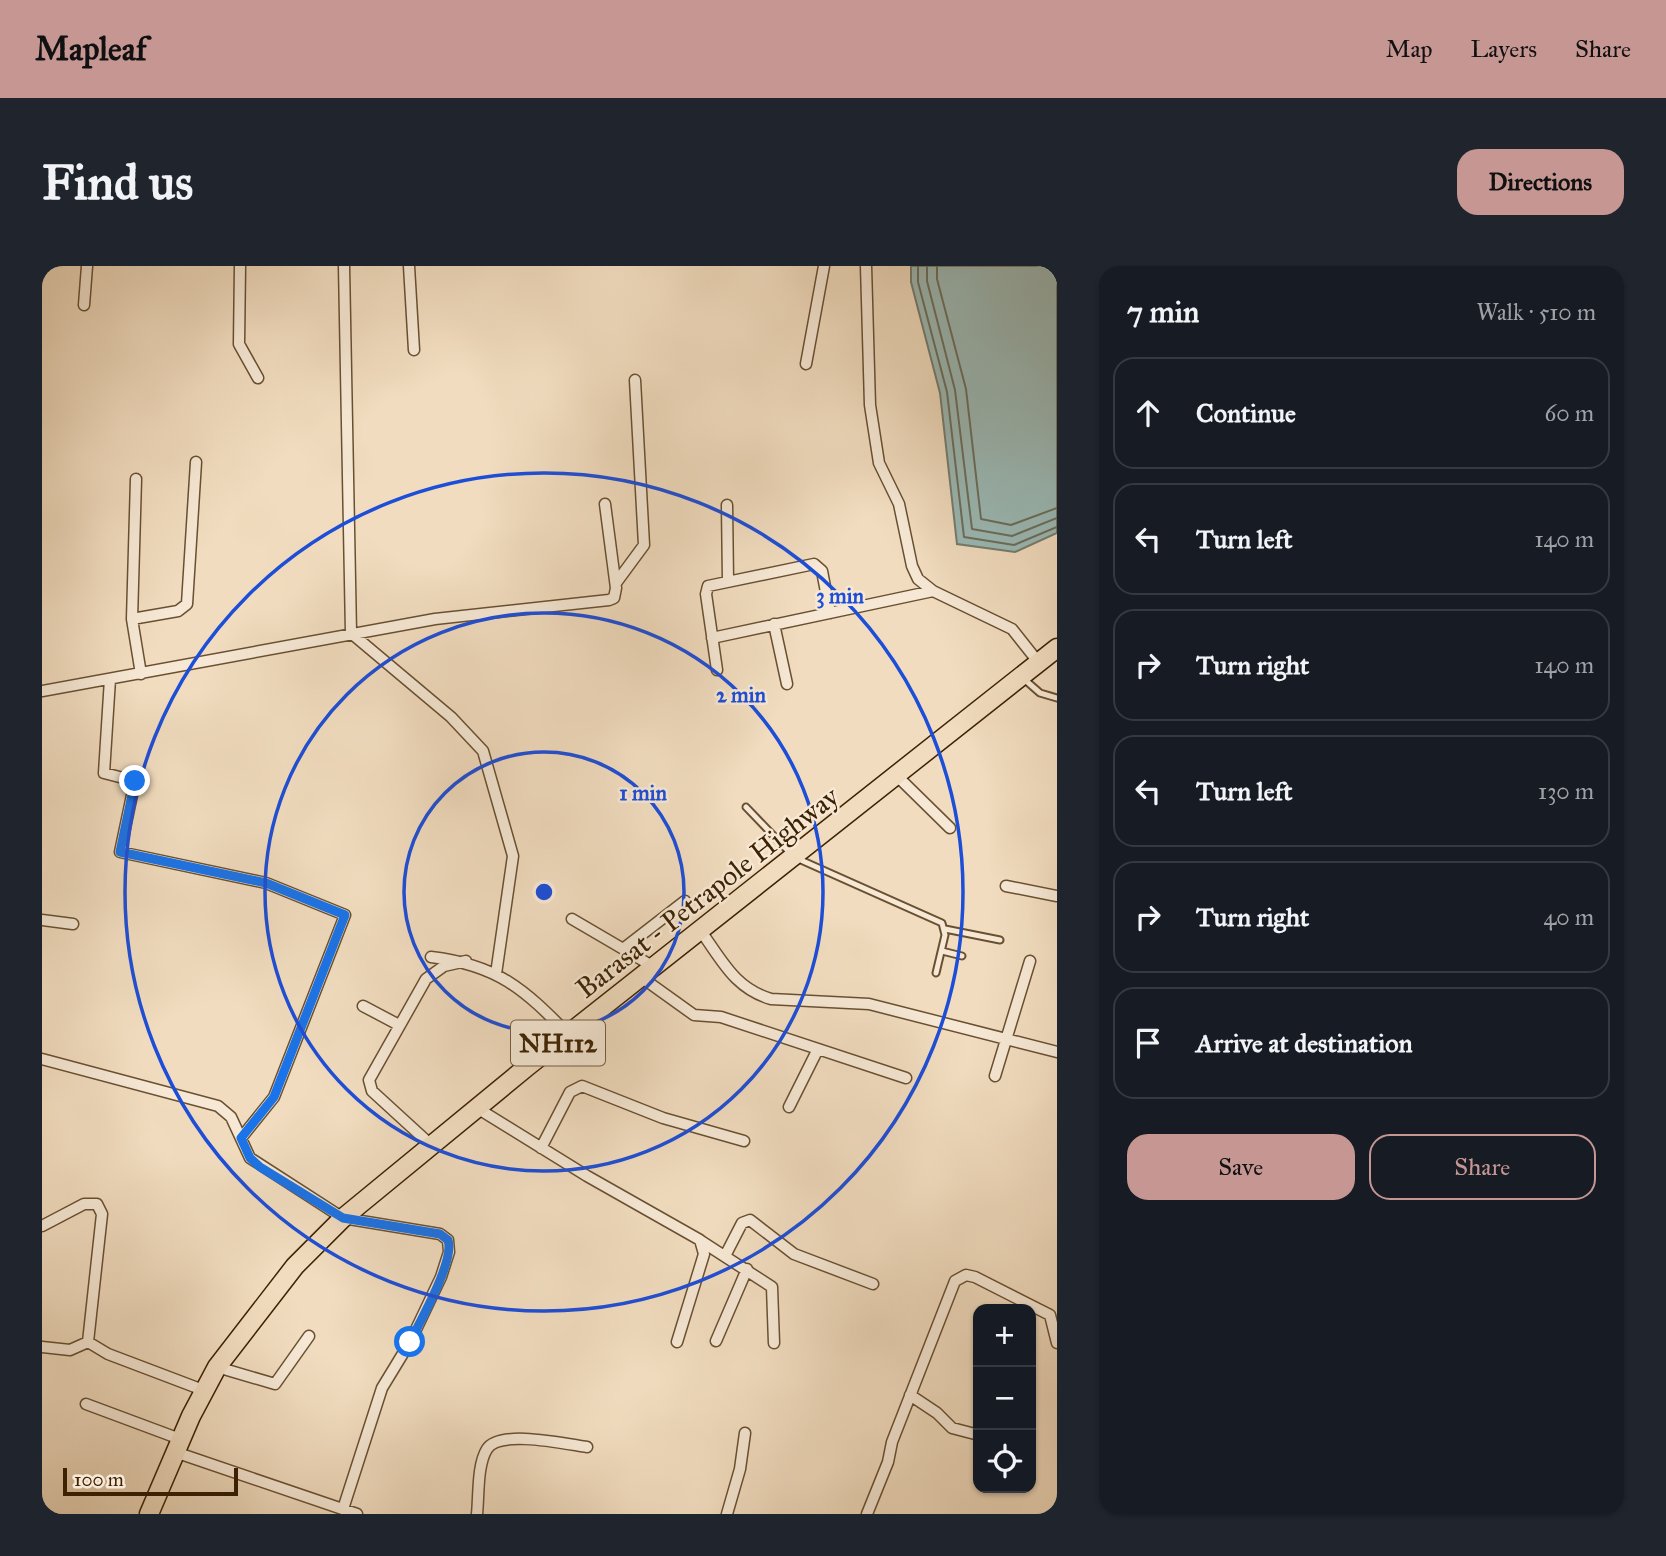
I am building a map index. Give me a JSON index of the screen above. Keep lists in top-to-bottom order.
{
  "streets": {
    "highway": ["Barasat - Petrapole Highway", "NH112"]
  },
  "scale_bar": "100 m",
  "page": {
    "header": "Mapleaf",
    "nav": ["Map", "Layers", "Share"],
    "buttons": [
      "Directions",
      ["Save", "Share"]
    ],
    "title": "Find us",
    "heading": ["7 min", "Walk · 510 m"],
    "list": [
      ["Continue", "60 m"],
      ["Turn left", "140 m"],
      ["Turn right", "140 m"],
      ["Turn left", "130 m"],
      ["Turn right", "40 m"],
      "Arrive at destination"
    ],
    "map_buttons": ["+", "−"],
    "scale": "100 m"
  },
  "rings": ["3 min", "2 min", "1 min"]
}
